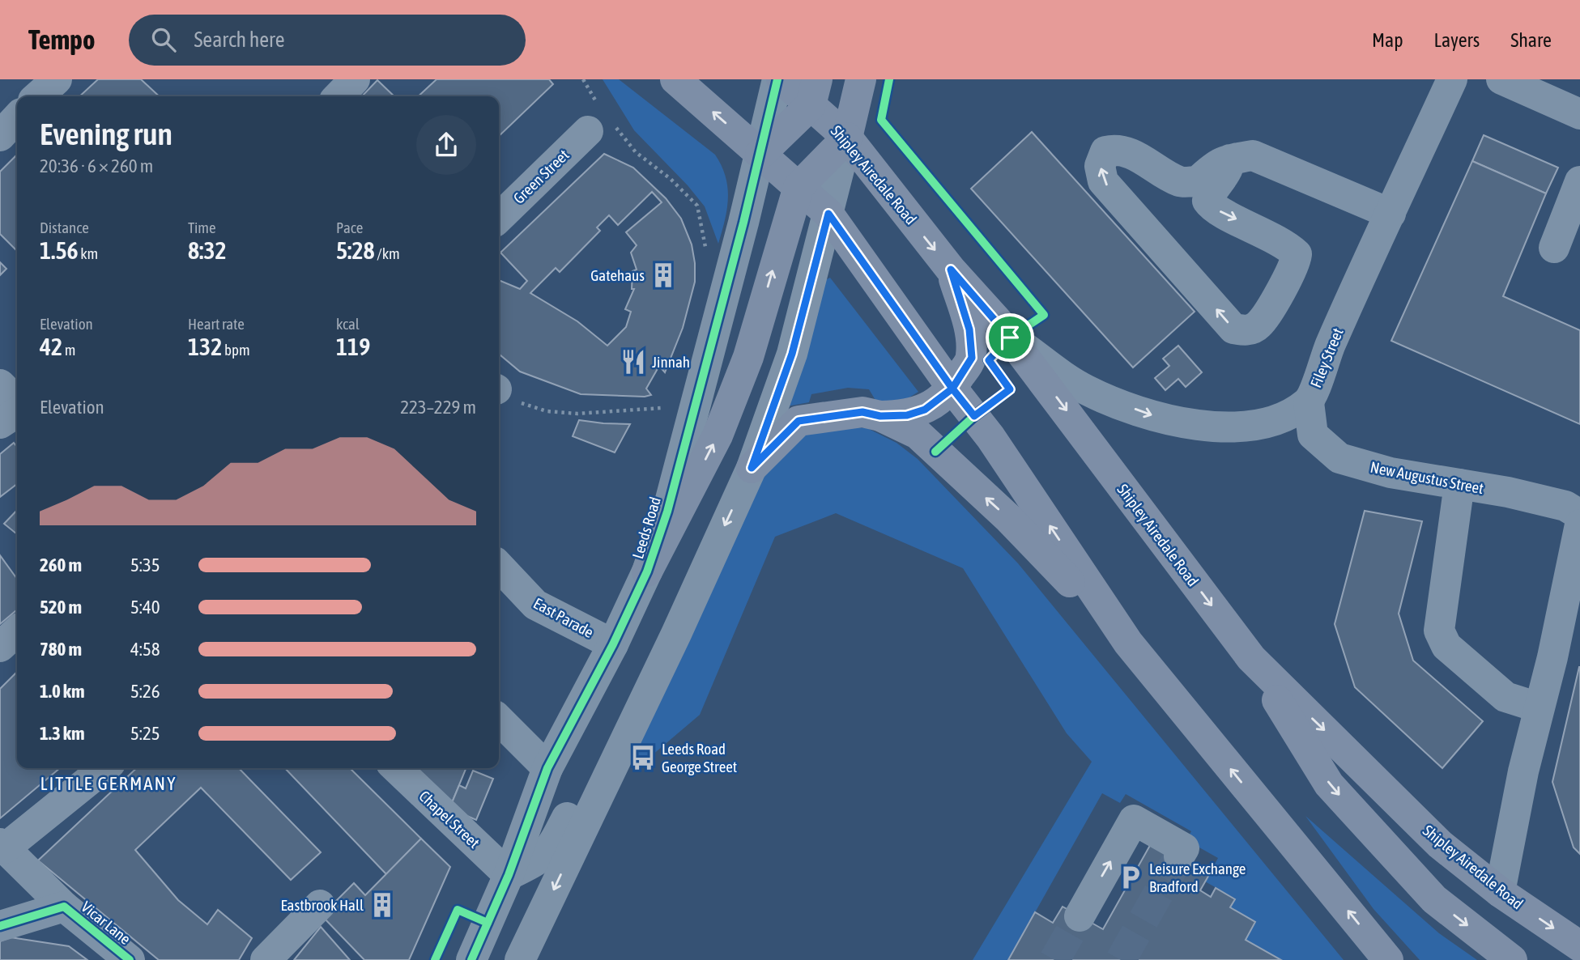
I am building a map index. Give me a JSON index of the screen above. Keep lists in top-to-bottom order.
{
  "streets": {
    "main road": ["Shipley Airedale Road"],
    "street": [
      "Green Street",
      "Filey Street",
      "New Augustus Street",
      "Leeds Road",
      "East Parade",
      "Chapel Street",
      "Vicar Lane"
    ]
  },
  "crossings": [
    ["Shipley Airedale Road", "Filey Street"],
    ["Shipley Airedale Road", "Leeds Road"],
    ["Filey Street", "New Augustus Street"],
    ["Leeds Road", "East Parade"],
    ["Leeds Road", "Chapel Street"]
  ],
  "one_way": ["Filey Street"],
  "districts": ["LITTLE GERMANY"],
  "places": {
    "building": ["Gatehaus", "Eastbrook Hall"],
    "restaurant": ["Jinnah"],
    "bus stop": ["Leeds Road George Street"],
    "parking": ["Leisure Exchange Bradford"]
  },
  "page": {
    "header": "Tempo",
    "search": "Search here",
    "nav": ["Map", "Layers", "Share"],
    "heading": ["Evening run", "20:36 · 6 × 260 m"],
    "stats": [
      ["Distance", "1.56 km"],
      ["Time", "8:32"],
      ["Pace", "5:28 /km"],
      ["Elevation", "42 m"],
      ["Heart rate", "132 bpm"],
      ["kcal", "119"]
    ],
    "chart": ["Elevation", "223–229 m"],
    "list": [
      {
        "name": "260 m",
        "note": "5:35"
      },
      {
        "name": "520 m",
        "note": "5:40"
      },
      {
        "name": "780 m",
        "note": "4:58"
      },
      {
        "name": "1.0 km",
        "note": "5:26"
      },
      {
        "name": "1.3 km",
        "note": "5:25"
      }
    ]
  }
}
